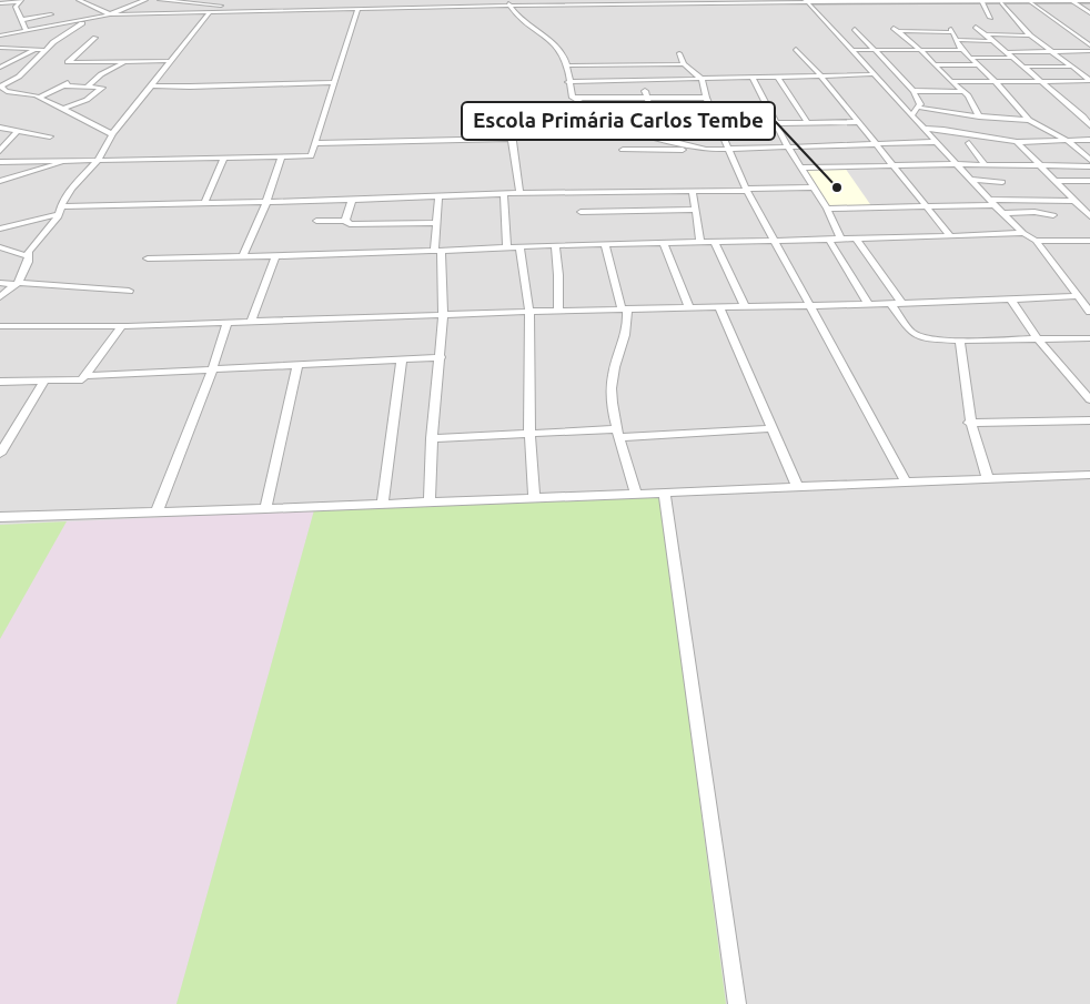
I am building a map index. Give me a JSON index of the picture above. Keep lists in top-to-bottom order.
{
  "places": ["Escola Primária Carlos Tembe"]
}
